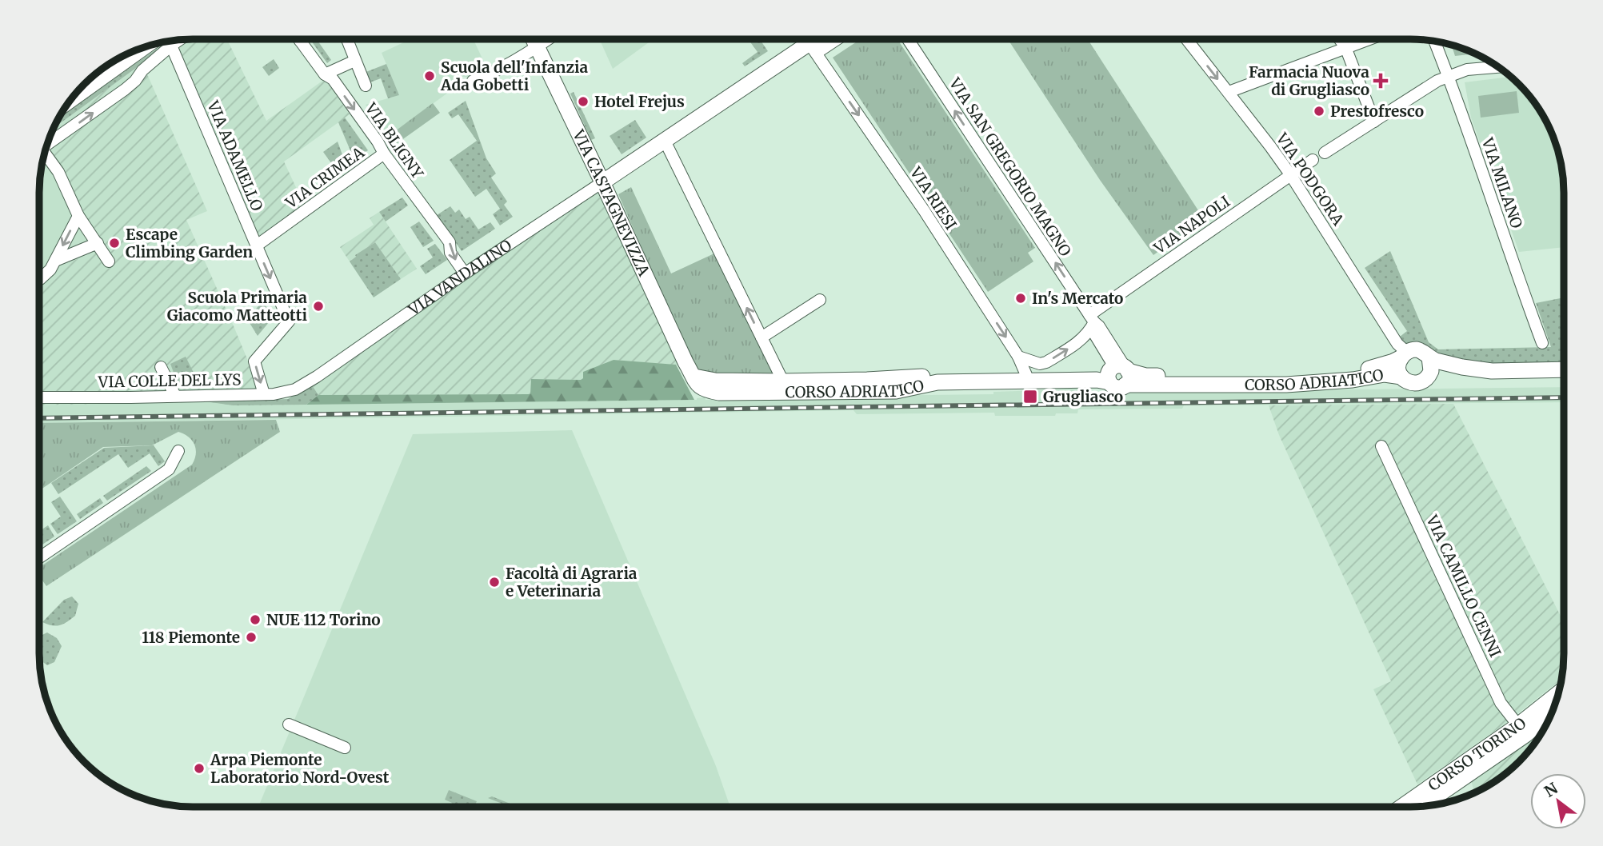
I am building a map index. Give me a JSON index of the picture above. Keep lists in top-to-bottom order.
{
  "streets": {
    "street": [
      "VIA BLIGNY",
      "VIA ADAMELLO",
      "VIA SAN GREGORIO MAGNO",
      "VIA CRIMEA",
      "VIA PODGORA",
      "VIA MILANO",
      "VIA RIESI",
      "VIA CASTAGNEVIZZA",
      "VIA NAPOLI",
      "VIA VANDALINO",
      "CORSO ADRIATICO",
      "VIA COLLE DEL LYS",
      "VIA CAMILLO CENNI",
      "CORSO TORINO"
    ]
  },
  "crossings": [
    ["VIA BLIGNY", "VIA CRIMEA"],
    ["VIA BLIGNY", "VIA VANDALINO"],
    ["VIA ADAMELLO", "VIA CRIMEA"],
    ["VIA ADAMELLO", "VIA COLLE DEL LYS"],
    ["VIA SAN GREGORIO MAGNO", "VIA NAPOLI"],
    ["VIA SAN GREGORIO MAGNO", "CORSO ADRIATICO"],
    ["VIA PODGORA", "VIA NAPOLI"],
    ["VIA PODGORA", "CORSO ADRIATICO"],
    ["VIA RIESI", "VIA NAPOLI"],
    ["VIA RIESI", "VIA VANDALINO"],
    ["VIA RIESI", "CORSO ADRIATICO"],
    ["VIA CASTAGNEVIZZA", "VIA VANDALINO"],
    ["VIA CASTAGNEVIZZA", "CORSO ADRIATICO"],
    ["VIA VANDALINO", "CORSO ADRIATICO"],
    ["VIA VANDALINO", "VIA COLLE DEL LYS"],
    ["VIA CAMILLO CENNI", "CORSO TORINO"]
  ],
  "one_way": [
    "VIA BLIGNY",
    "VIA ADAMELLO",
    "VIA SAN GREGORIO MAGNO",
    "VIA RIESI"
  ],
  "places": {
    "other": [
      "Scuola dell'Infanzia Ada Gobetti",
      "Hotel Frejus",
      "Prestofresco",
      "Escape Climbing Garden",
      "In's Mercato",
      "Scuola Primaria Giacomo Matteotti",
      "Facoltà di Agraria e Veterinaria",
      "NUE 112 Torino",
      "118 Piemonte",
      "Arpa Piemonte Laboratorio Nord-Ovest"
    ],
    "health": ["Farmacia Nuova di Grugliasco"],
    "transit": ["Grugliasco"]
  },
  "north": "top left"
}
